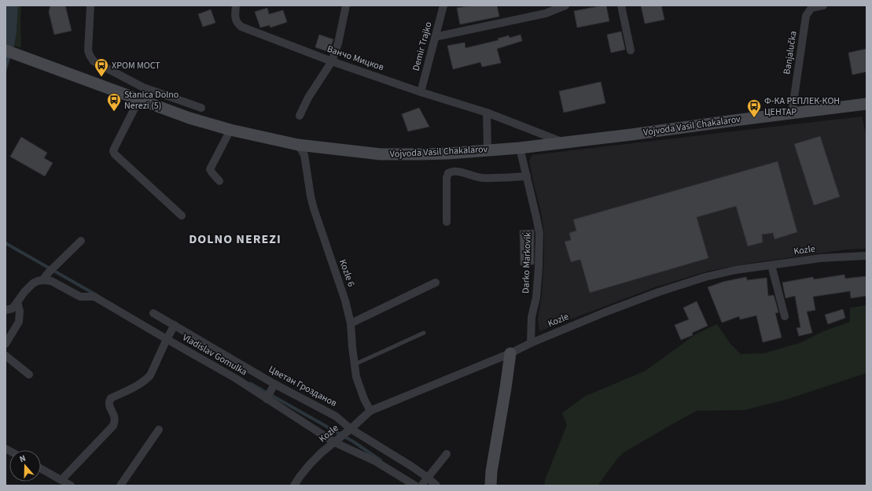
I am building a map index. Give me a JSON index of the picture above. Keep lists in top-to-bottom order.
{
  "streets": {
    "street": [
      "Demir Trajko",
      "Banjalučka",
      "Ванчо Мицков",
      "Vojvoda Vasil Chakalarov",
      "Kozle",
      "Darko Markoviḱ",
      "Kozle 6",
      "Vladislav Gomulka",
      "Цветан Грозданов"
    ]
  },
  "crossings": [
    ["Demir Trajko", "Ванчо Мицков"],
    ["Banjalučka", "Vojvoda Vasil Chakalarov"],
    ["Ванчо Мицков", "Vojvoda Vasil Chakalarov"],
    ["Vojvoda Vasil Chakalarov", "Darko Markoviḱ"],
    ["Vojvoda Vasil Chakalarov", "Kozle 6"],
    ["Kozle", "Darko Markoviḱ"],
    ["Kozle", "Kozle 6"],
    ["Kozle", "Vladislav Gomulka"],
    ["Kozle", "Цветан Грозданов"]
  ],
  "districts": ["DOLNO NEREZI"],
  "places": {
    "bus stop": ["ХРОМ МОСТ", "Stanica Dolno Nerezi (5)", "Ф-КА РЕПЛЕК-КОН ЦЕНТАР"]
  },
  "north": "top"
}
